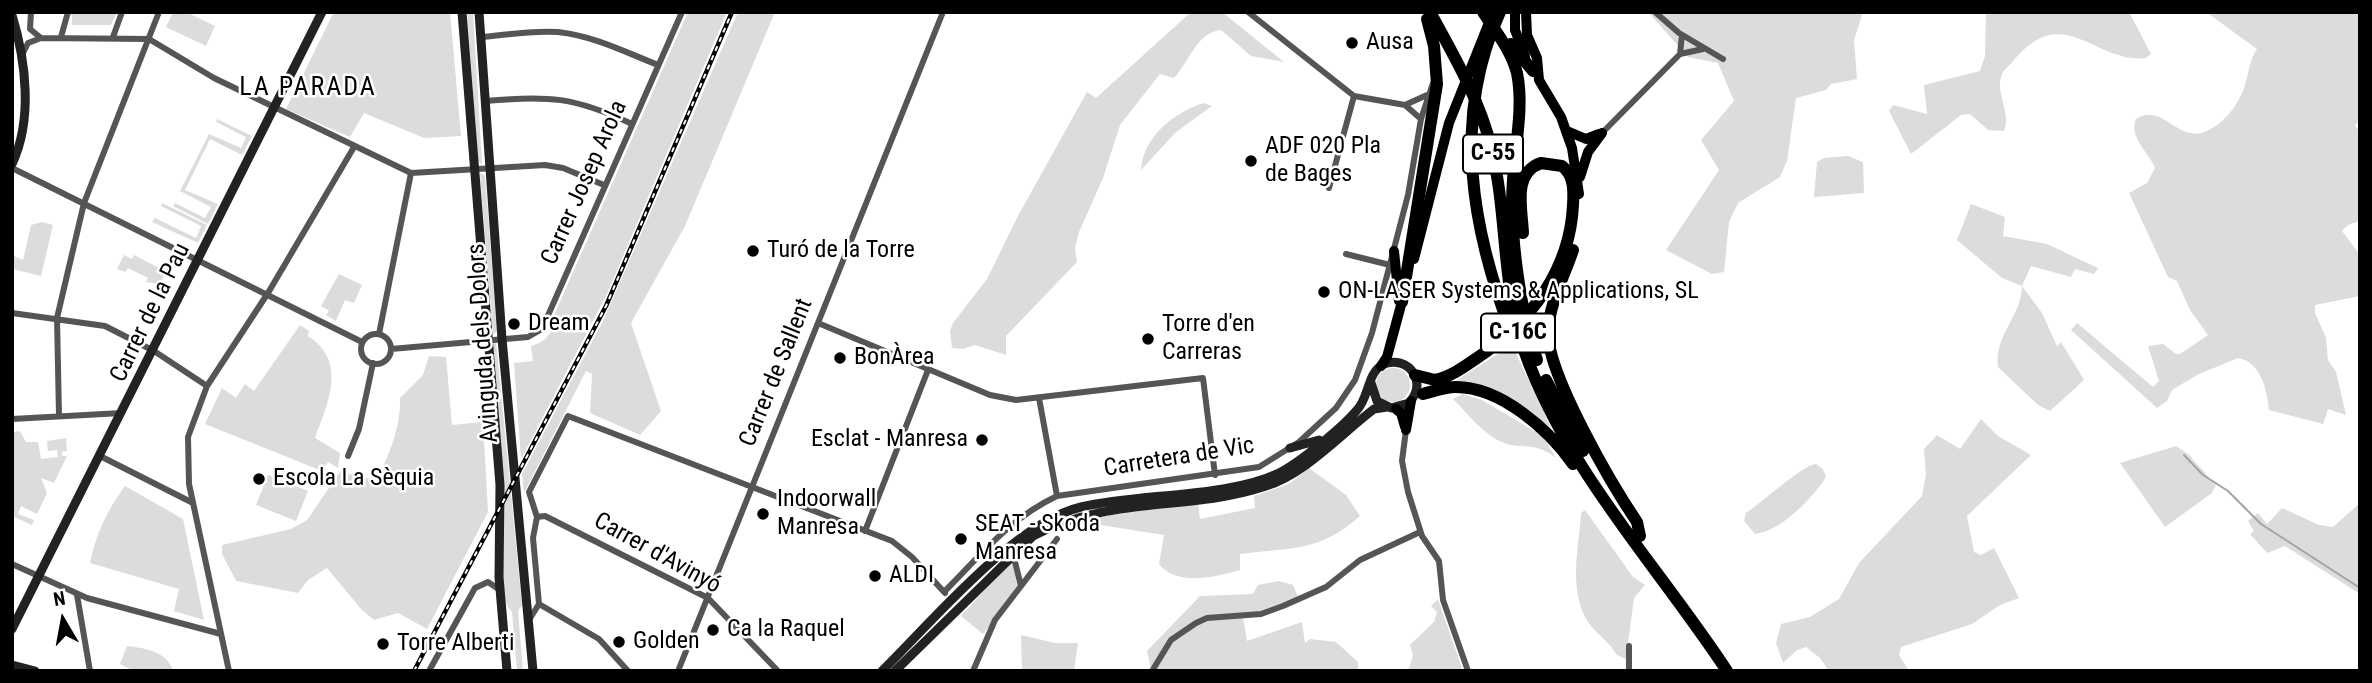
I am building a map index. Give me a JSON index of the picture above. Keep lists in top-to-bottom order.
{
  "streets": {
    "highway": ["C-55"],
    "main road": ["C-16C"],
    "street": [
      "Carrer Josep Arola",
      "Carrer de la Pau",
      "Avinguda dels Dolors",
      "Carrer de Sallent",
      "Carretera de Vic",
      "Carrer d'Avinyó"
    ]
  },
  "crossings": [
    ["Carrer Josep Arola", "Avinguda dels Dolors"],
    ["Carrer de Sallent", "Carrer d'Avinyó"]
  ],
  "districts": ["LA PARADA"],
  "places": [
    "Ausa",
    "ADF 020 Pla de Bages",
    "Turó de la Torre",
    "ON-LASER Systems & Applications, SL",
    "Dream",
    "Torre d'en Carreras",
    "BonÀrea",
    "Esclat - Manresa",
    "Escola La Sèquia",
    "Indoorwall Manresa",
    "SEAT - Skoda Manresa",
    "ALDI",
    "Ca la Raquel",
    "Golden",
    "Torre Alberti"
  ],
  "north": "top"
}
